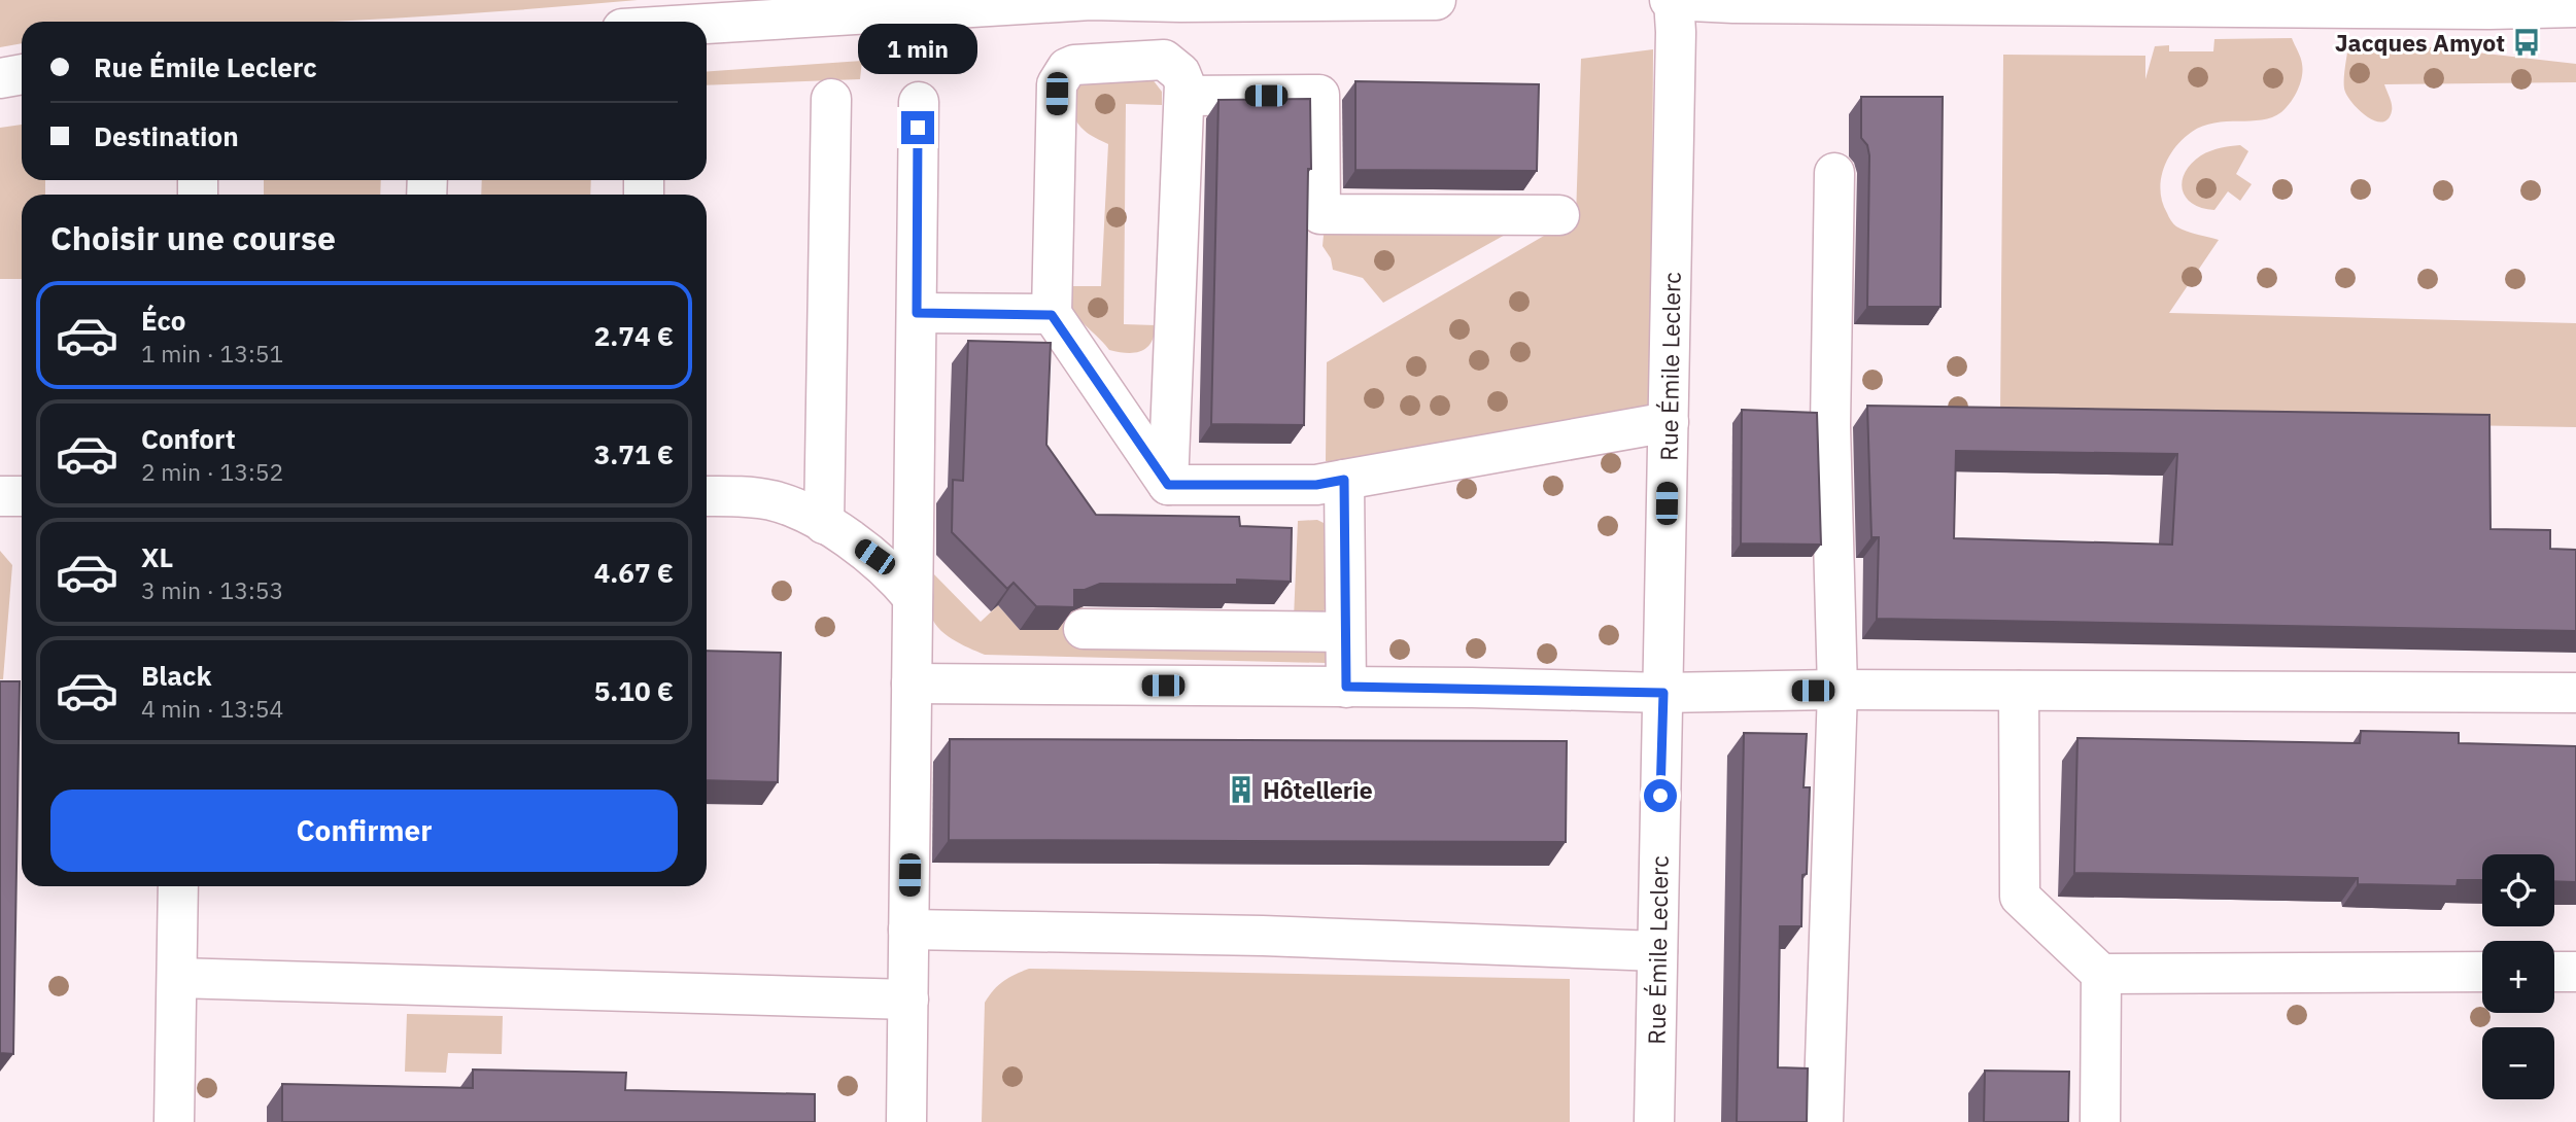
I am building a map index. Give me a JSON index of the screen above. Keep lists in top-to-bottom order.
{
  "streets": {
    "street": ["Rue Émile Leclerc"]
  },
  "places": {
    "bus stop": ["Jacques Amyot"],
    "building": ["Hôtellerie"]
  },
  "page": {
    "banner": ["Rue Émile Leclerc", "Destination"],
    "bubble": "1 min",
    "heading": "Choisir une course",
    "list": [
      {
        "name": "Éco",
        "note": "1 min · 13:51",
        "value": "2.74 €"
      },
      {
        "name": "Confort",
        "note": "2 min · 13:52",
        "value": "3.71 €"
      },
      {
        "name": "XL",
        "note": "3 min · 13:53",
        "value": "4.67 €"
      },
      {
        "name": "Black",
        "note": "4 min · 13:54",
        "value": "5.10 €"
      }
    ],
    "buttons": "Confirmer",
    "map_buttons": ["+", "−"]
  }
}
